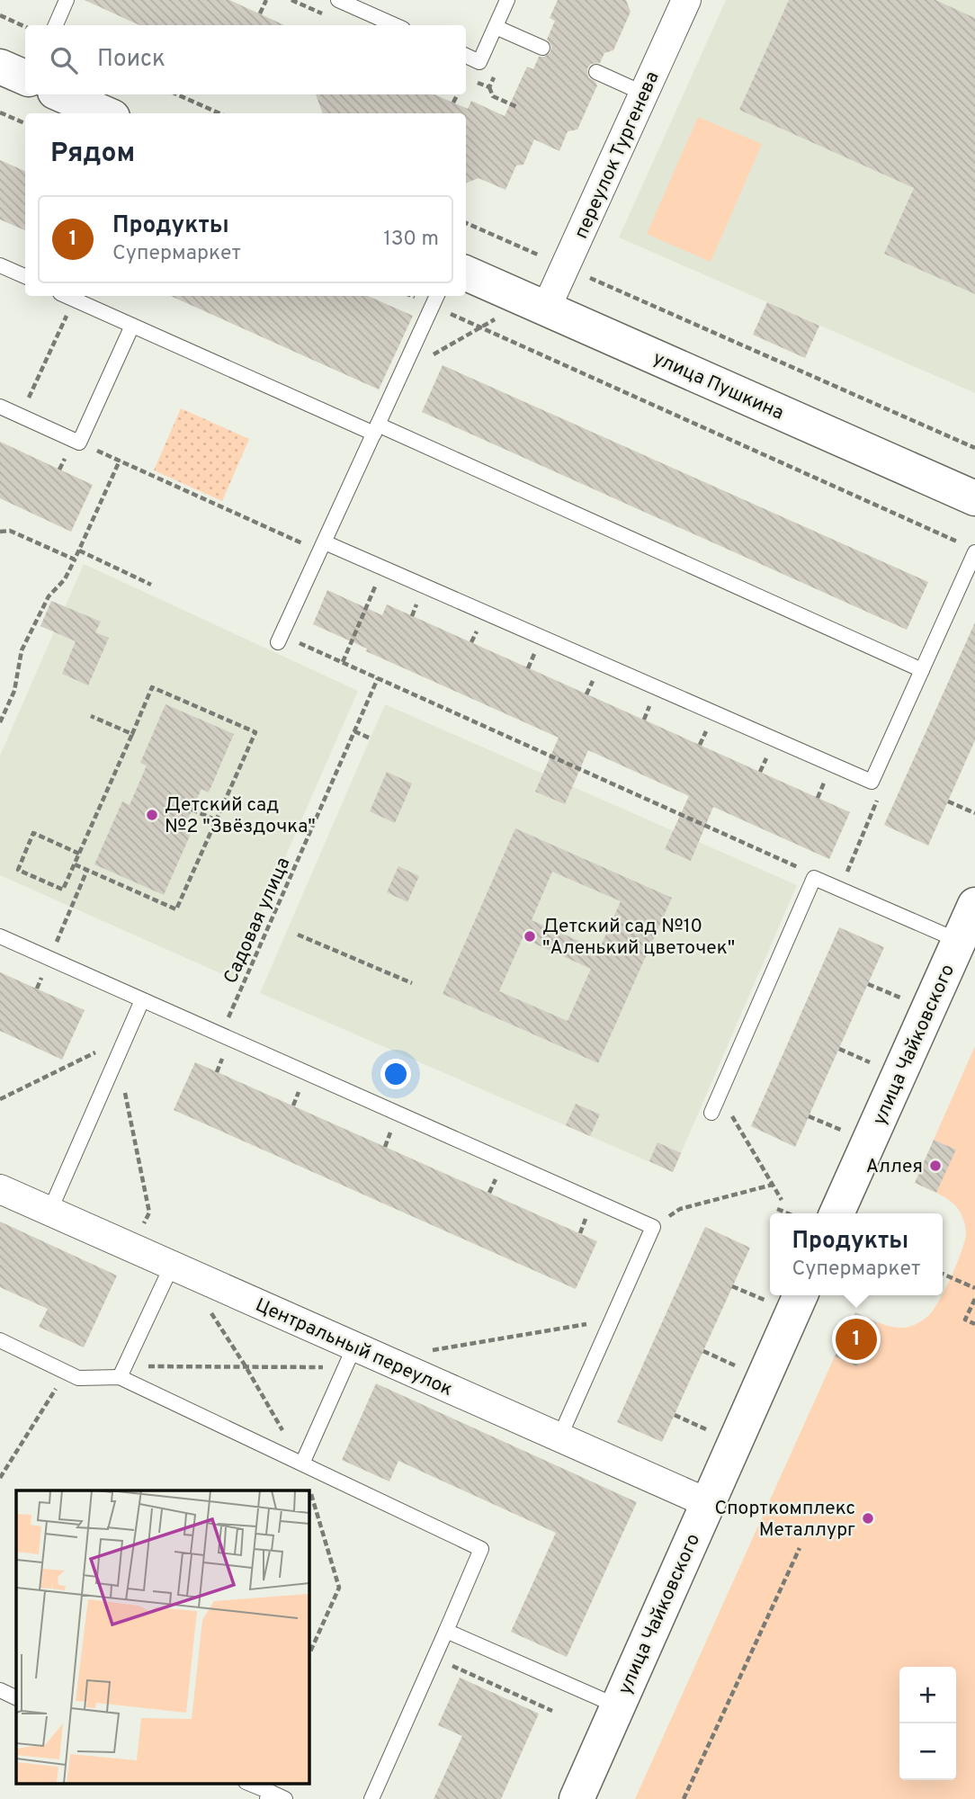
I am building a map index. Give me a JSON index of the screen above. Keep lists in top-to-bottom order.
{
  "streets": {
    "main road": ["улица Пушкина", "улица Чайковского"],
    "street": ["переулок Тургенева", "Центральный переулок"],
    "path": ["Садовая улица"]
  },
  "crossings": [
    ["переулок Тургенева", "улица Пушкина"],
    ["улица Чайковского", "Центральный переулок"]
  ],
  "places": [
    "Детский сад №2 \"Звёздочка\"",
    "Детский сад №10 \"Аленький цветочек\"",
    "Аллея",
    "Спорткомплекс Металлург"
  ],
  "page": {
    "search": "Поиск",
    "heading": "Рядом",
    "list": [
      {
        "mark": "1",
        "name": "Продукты",
        "note": "Супермаркет",
        "value": "130 m"
      }
    ],
    "popup": ["Продукты", "Супермаркет"],
    "pins": "1",
    "map_buttons": ["+", "−"]
  }
}
